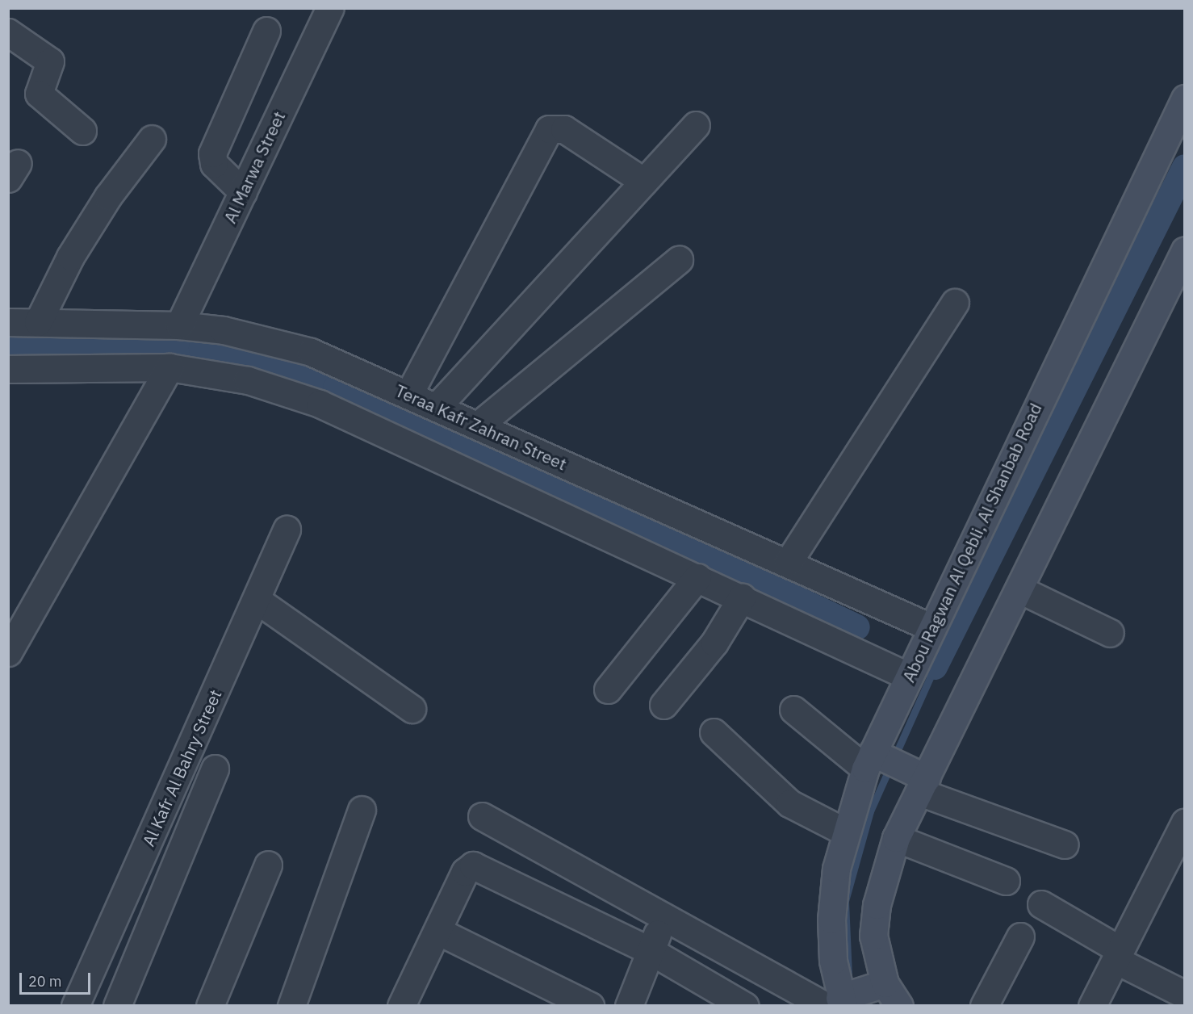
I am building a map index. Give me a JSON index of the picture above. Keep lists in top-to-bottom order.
{
  "streets": {
    "street": [
      "Al Marwa Street",
      "Teraa Kafr Zahran Street",
      "Abou Ragwan Al Qebli, Al Shanbab Road",
      "Al Kafr Al Bahry Street"
    ]
  },
  "crossings": [
    ["Al Marwa Street", "Teraa Kafr Zahran Street"],
    ["Teraa Kafr Zahran Street", "Abou Ragwan Al Qebli, Al Shanbab Road"]
  ],
  "scale_bar": "20 m"
}
